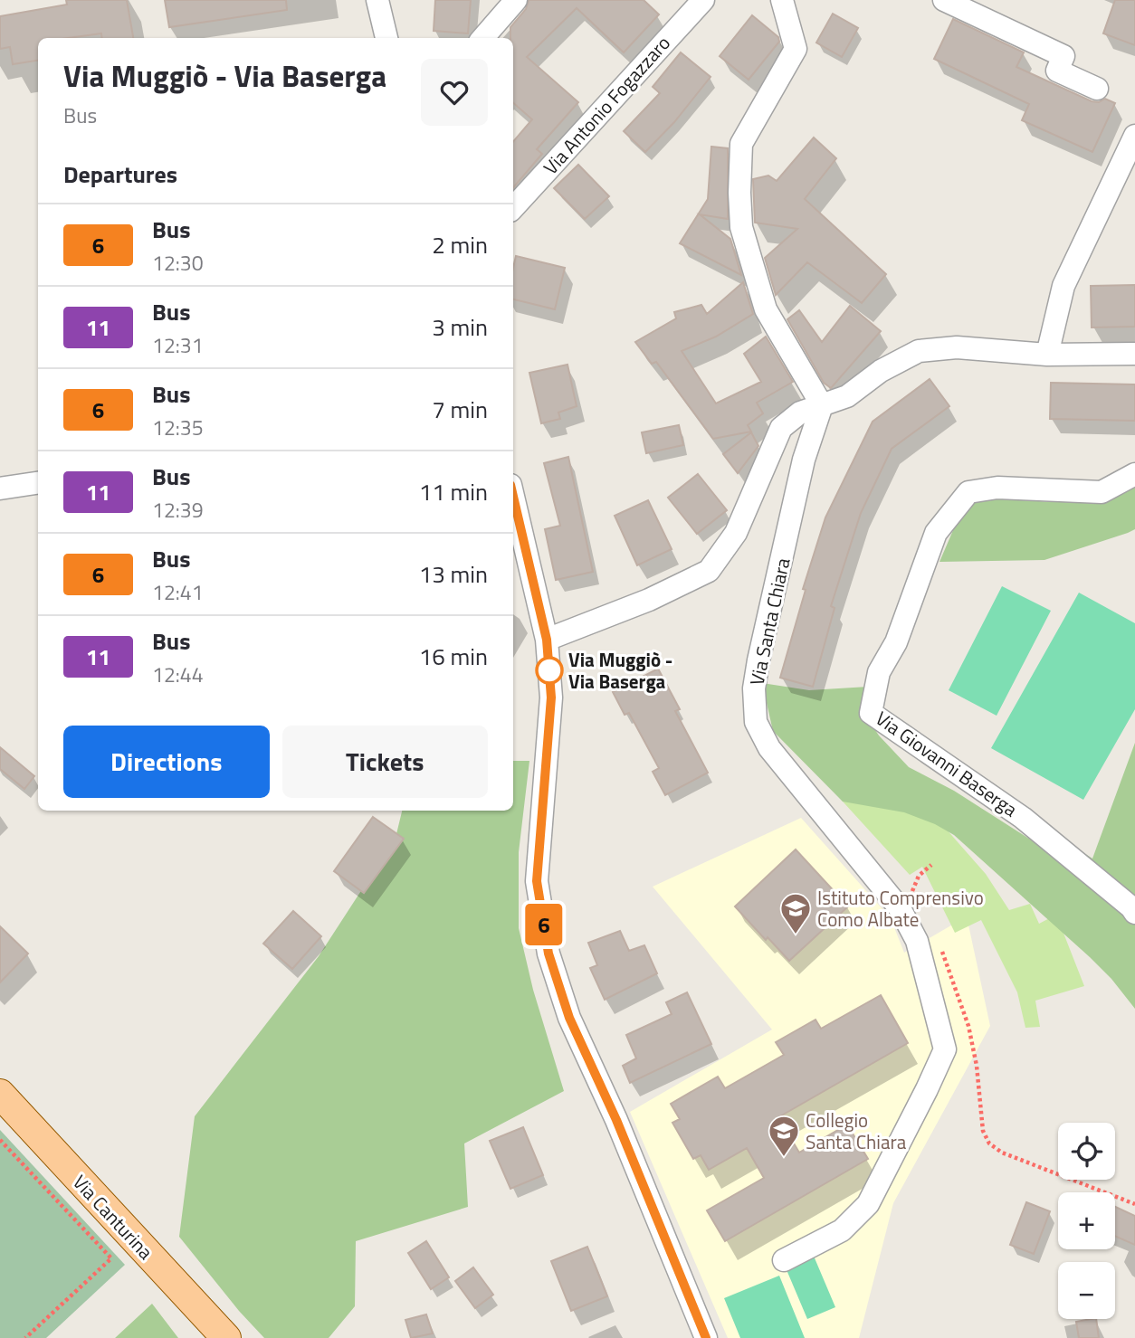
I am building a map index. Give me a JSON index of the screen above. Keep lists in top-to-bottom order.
{
  "streets": {
    "main road": ["Via Canturina"],
    "street": ["Via Antonio Fogazzaro", "Via Santa Chiara", "Via Giovanni Baserga"]
  },
  "places": {
    "other": ["Via Muggiò - Via Baserga"],
    "school or university": ["Istituto Comprensivo Como Albate", "Collegio Santa Chiara"]
  },
  "lines": ["bus line 6"],
  "page": {
    "on_map": "6",
    "heading": [
      ["Via Muggiò - Via Baserga", "Bus"],
      "Departures"
    ],
    "list": [
      {
        "mark": "6",
        "name": "Bus",
        "note": "12:30",
        "value": "2 min"
      },
      {
        "mark": "11",
        "name": "Bus",
        "note": "12:31",
        "value": "3 min"
      },
      {
        "mark": "6",
        "name": "Bus",
        "note": "12:35",
        "value": "7 min"
      },
      {
        "mark": "11",
        "name": "Bus",
        "note": "12:39",
        "value": "11 min"
      },
      {
        "mark": "6",
        "name": "Bus",
        "note": "12:41",
        "value": "13 min"
      },
      {
        "mark": "11",
        "name": "Bus",
        "note": "12:44",
        "value": "16 min"
      }
    ],
    "buttons": ["Directions", "Tickets"],
    "map_buttons": ["+", "−"]
  }
}
